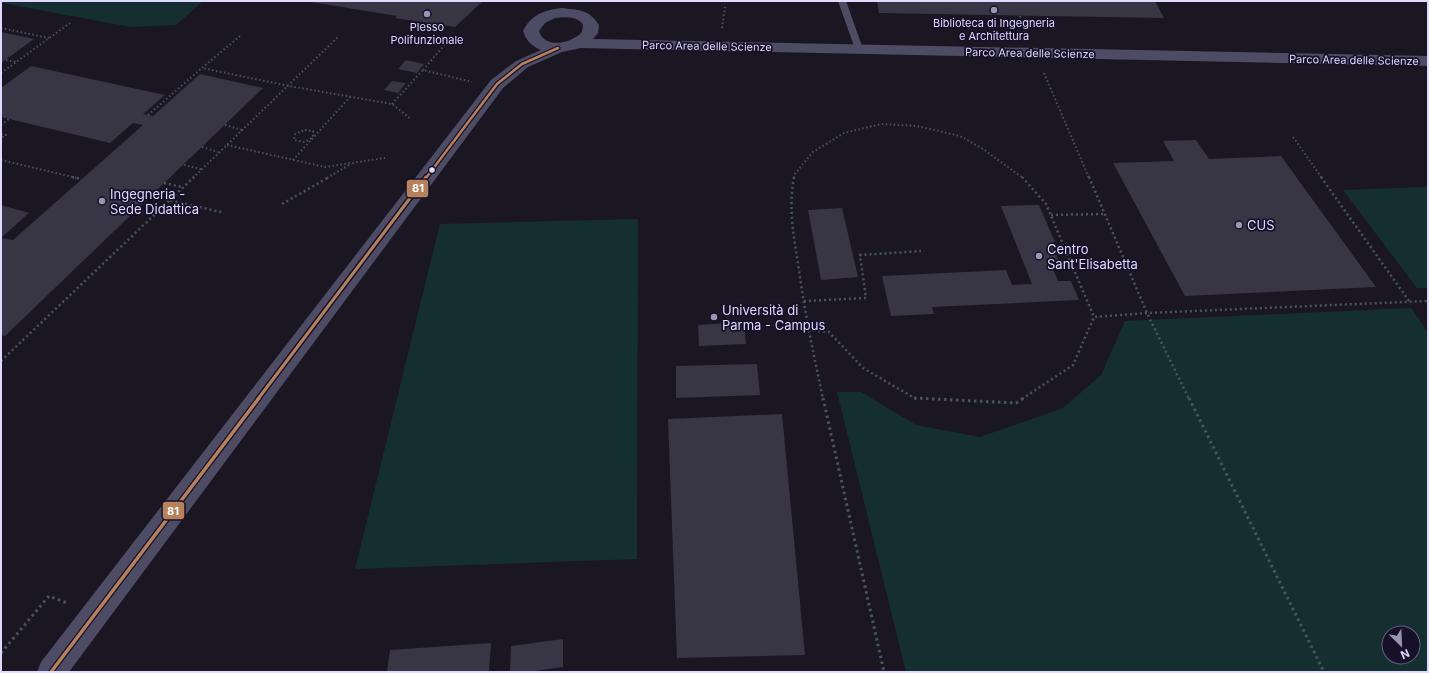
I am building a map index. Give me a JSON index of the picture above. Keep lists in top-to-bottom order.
{
  "streets": {
    "street": ["Parco Area delle Scienze"]
  },
  "places": [
    "Biblioteca di Ingegneria e Architettura",
    "Plesso Polifunzionale",
    "Ingegneria - Sede Didattica",
    "CUS",
    "Centro Sant'Elisabetta",
    "Università di Parma - Campus"
  ],
  "lines": ["transit line 81"],
  "north": "bottom right"
}
